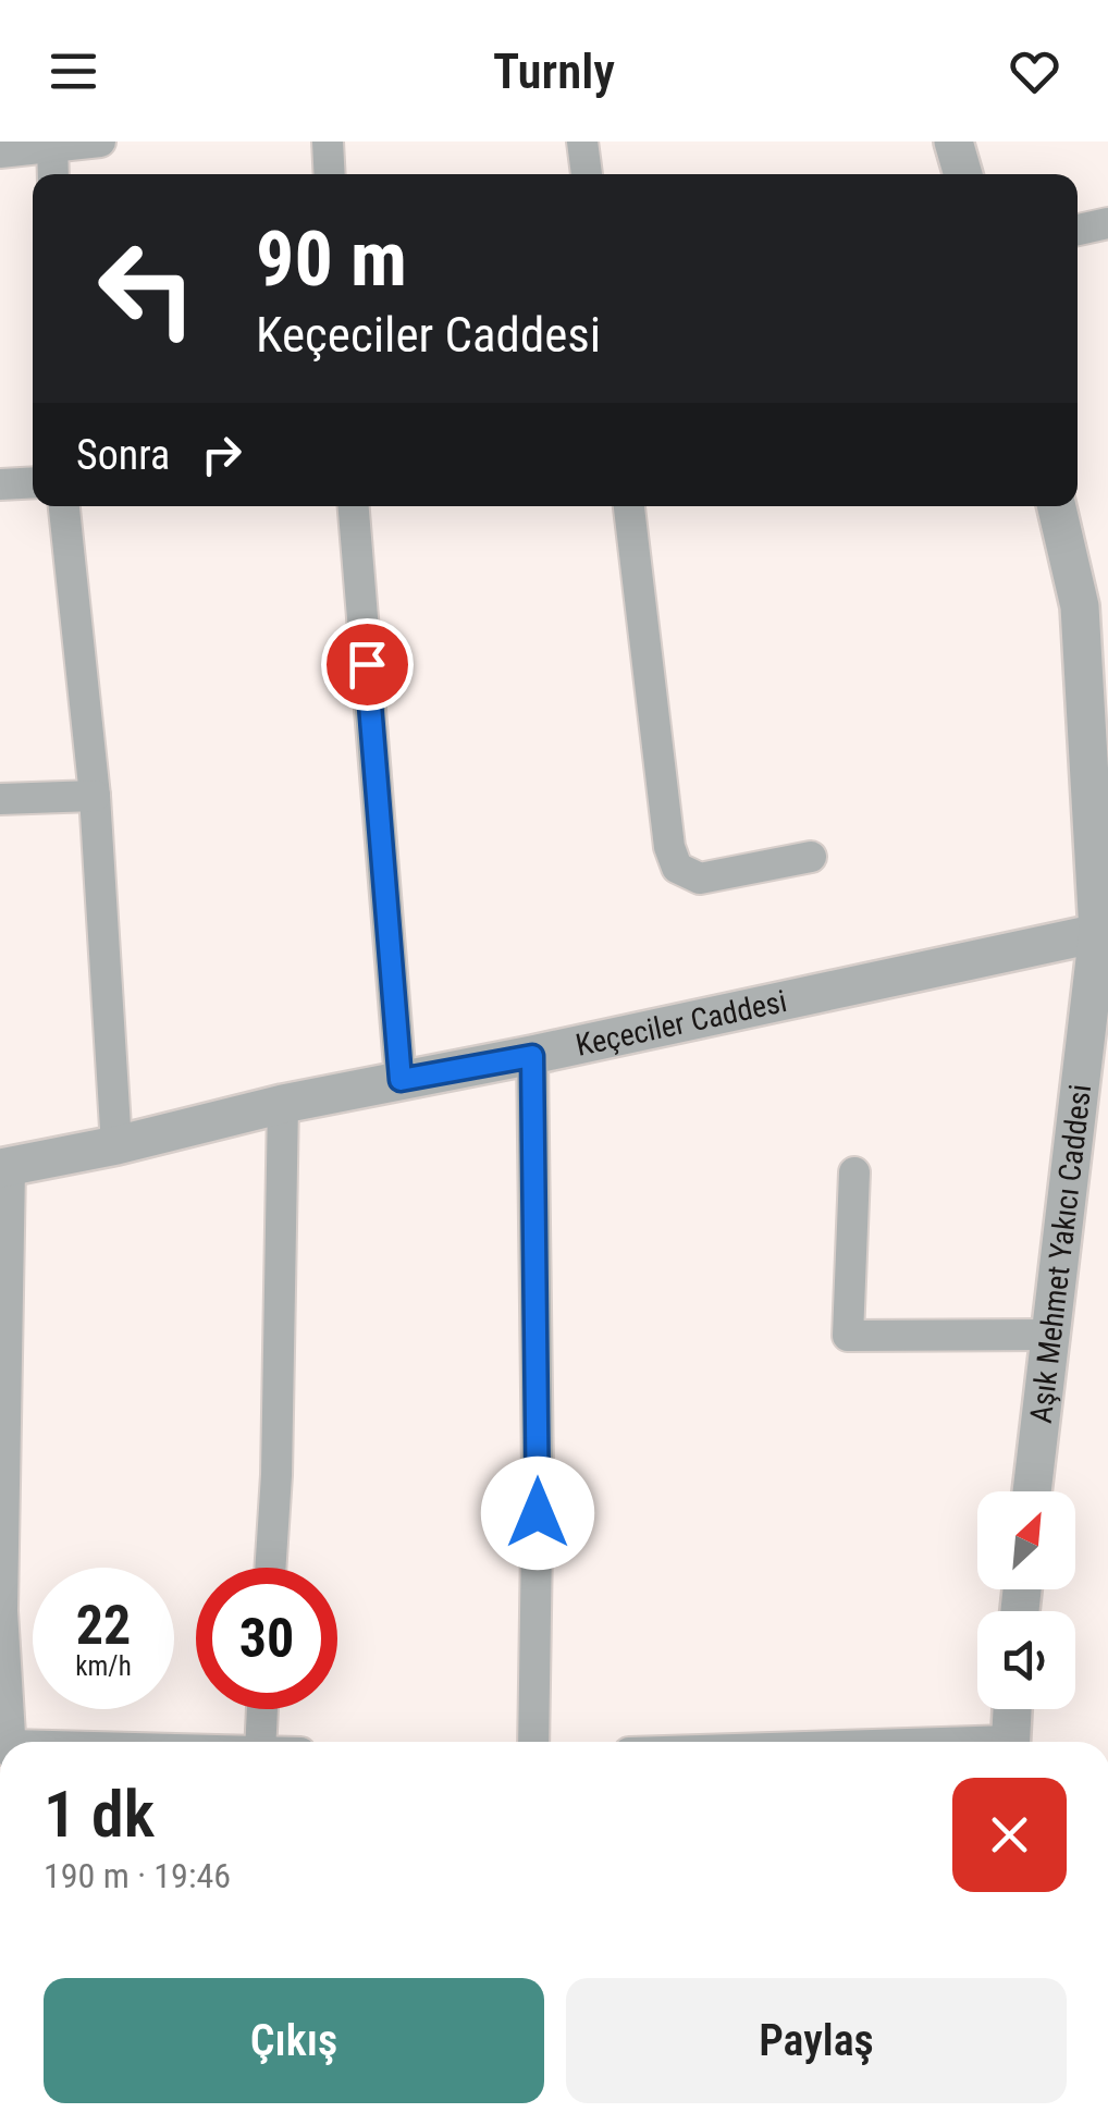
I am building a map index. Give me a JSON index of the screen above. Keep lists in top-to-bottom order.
{
  "streets": {
    "street": ["Keçeciler Caddesi", "Aşık Mehmet Yakıcı Caddesi"]
  },
  "crossings": [
    ["Keçeciler Caddesi", "Aşık Mehmet Yakıcı Caddesi"]
  ],
  "north": "top right",
  "page": {
    "header": "Turnly",
    "turn": ["90 m", "Keçeciler Caddesi"],
    "then": "Sonra",
    "speed": "22 km/h",
    "limit": "30",
    "heading": ["1 dk", "190 m · 19:46"],
    "buttons": ["Çıkış", "Paylaş"]
  }
}
